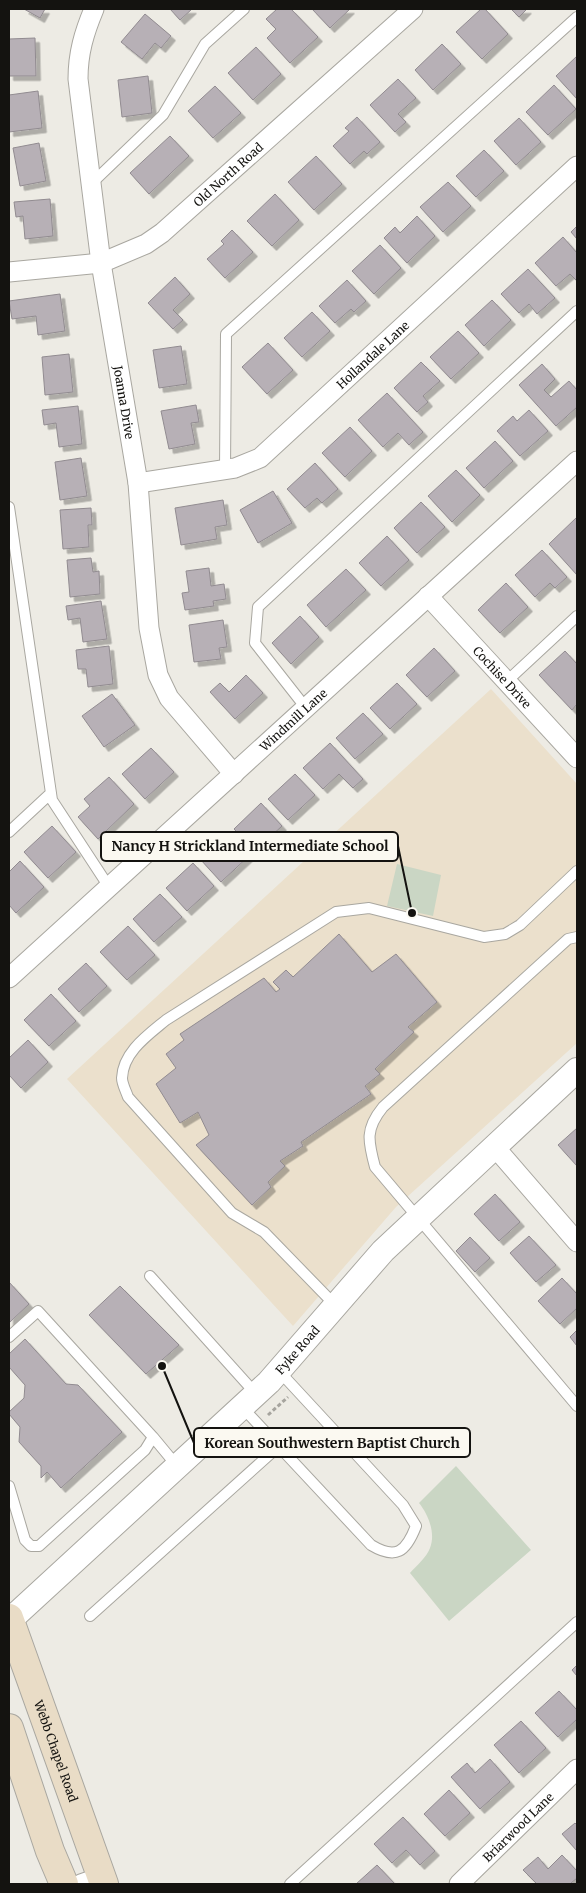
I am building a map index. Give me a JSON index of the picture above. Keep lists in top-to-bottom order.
{
  "streets": {
    "main road": ["Webb Chapel Road"],
    "street": [
      "Old North Road",
      "Hollandale Lane",
      "Joanna Drive",
      "Cochise Drive",
      "Windmill Lane",
      "Fyke Road",
      "Briarwood Lane"
    ]
  },
  "crossings": [
    ["Old North Road", "Joanna Drive"],
    ["Hollandale Lane", "Joanna Drive"],
    ["Joanna Drive", "Windmill Lane"],
    ["Cochise Drive", "Windmill Lane"],
    ["Fyke Road", "Webb Chapel Road"]
  ],
  "places": ["Nancy H Strickland Intermediate School", "Korean Southwestern Baptist Church"]
}
